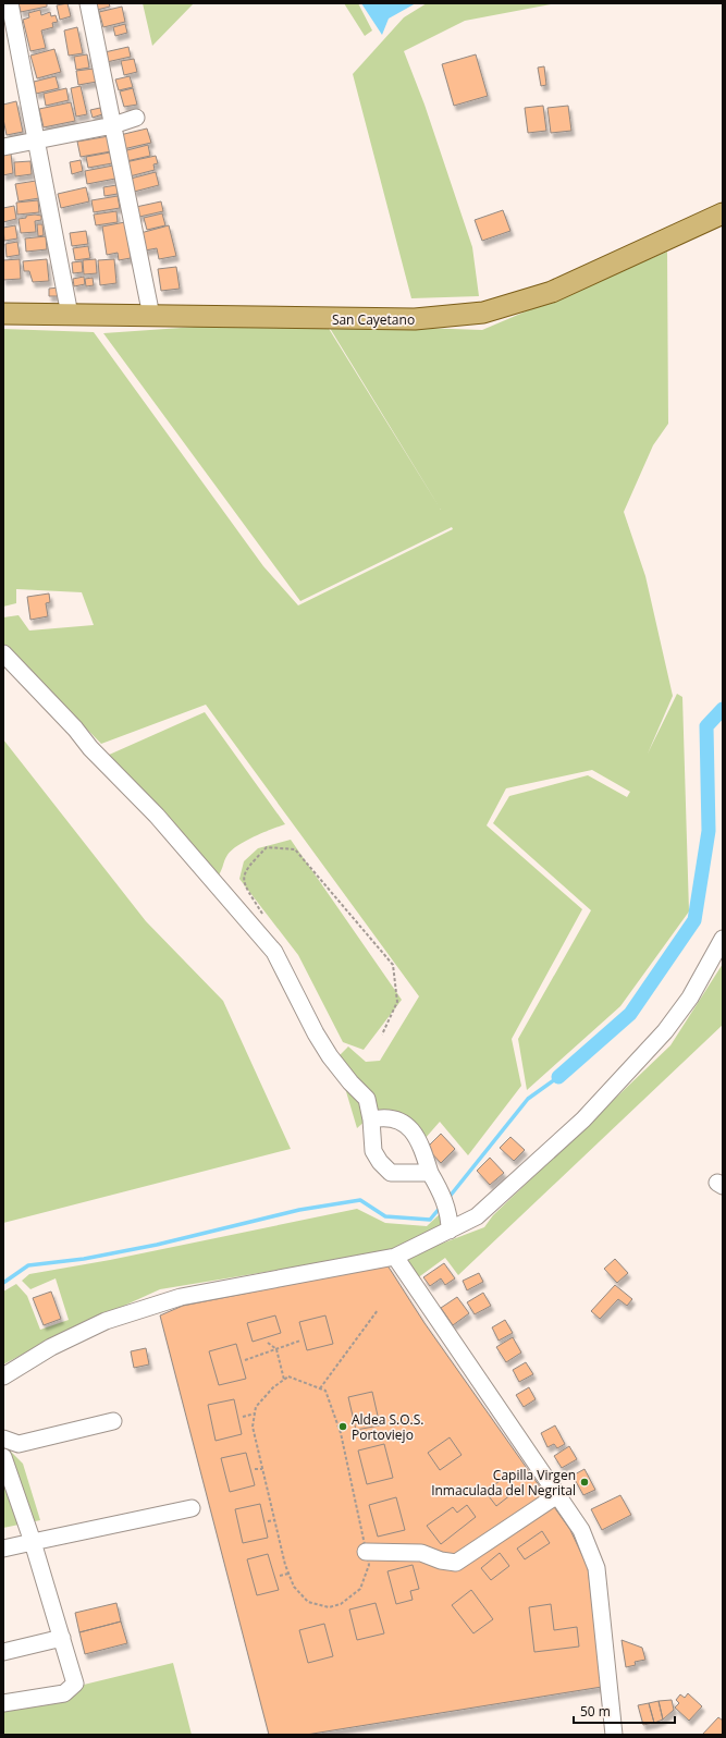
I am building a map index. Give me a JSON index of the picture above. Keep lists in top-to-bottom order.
{
  "streets": {
    "main road": ["San Cayetano"]
  },
  "places": ["Aldea S.O.S. Portoviejo", "Capilla Virgen Inmaculada del Negrital"],
  "scale_bar": "50 m"
}
